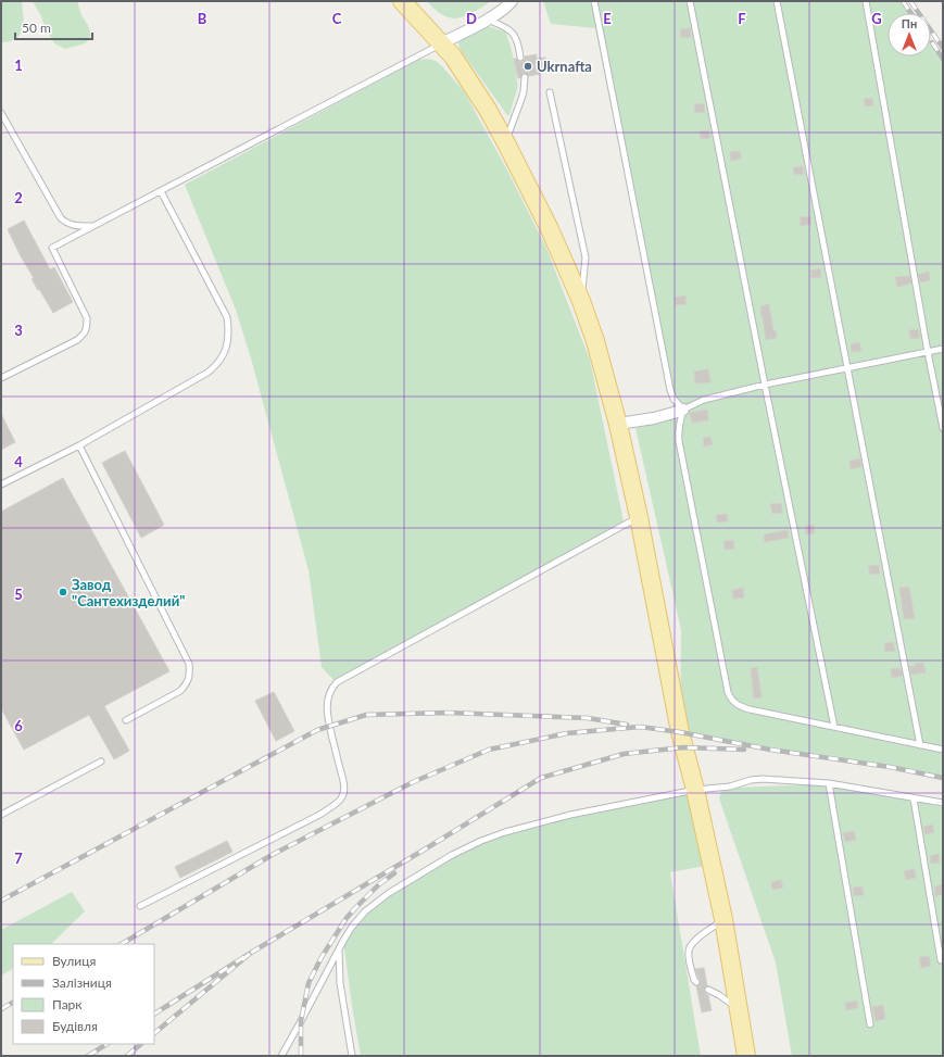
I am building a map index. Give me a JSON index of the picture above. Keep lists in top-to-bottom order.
{
  "places": ["Ukrnafta", "Завод \"Сантехизделий\""],
  "legend": [
    "Вулиця",
    "Залізниця",
    "Парк",
    "Будівля"
  ],
  "scale_bar": "50 m",
  "north": "top",
  "grid": {
    "columns": [
      "B",
      "C",
      "D",
      "E",
      "F",
      "G"
    ],
    "rows": [
      "1",
      "2",
      "3",
      "4",
      "5",
      "6",
      "7"
    ]
  }
}
